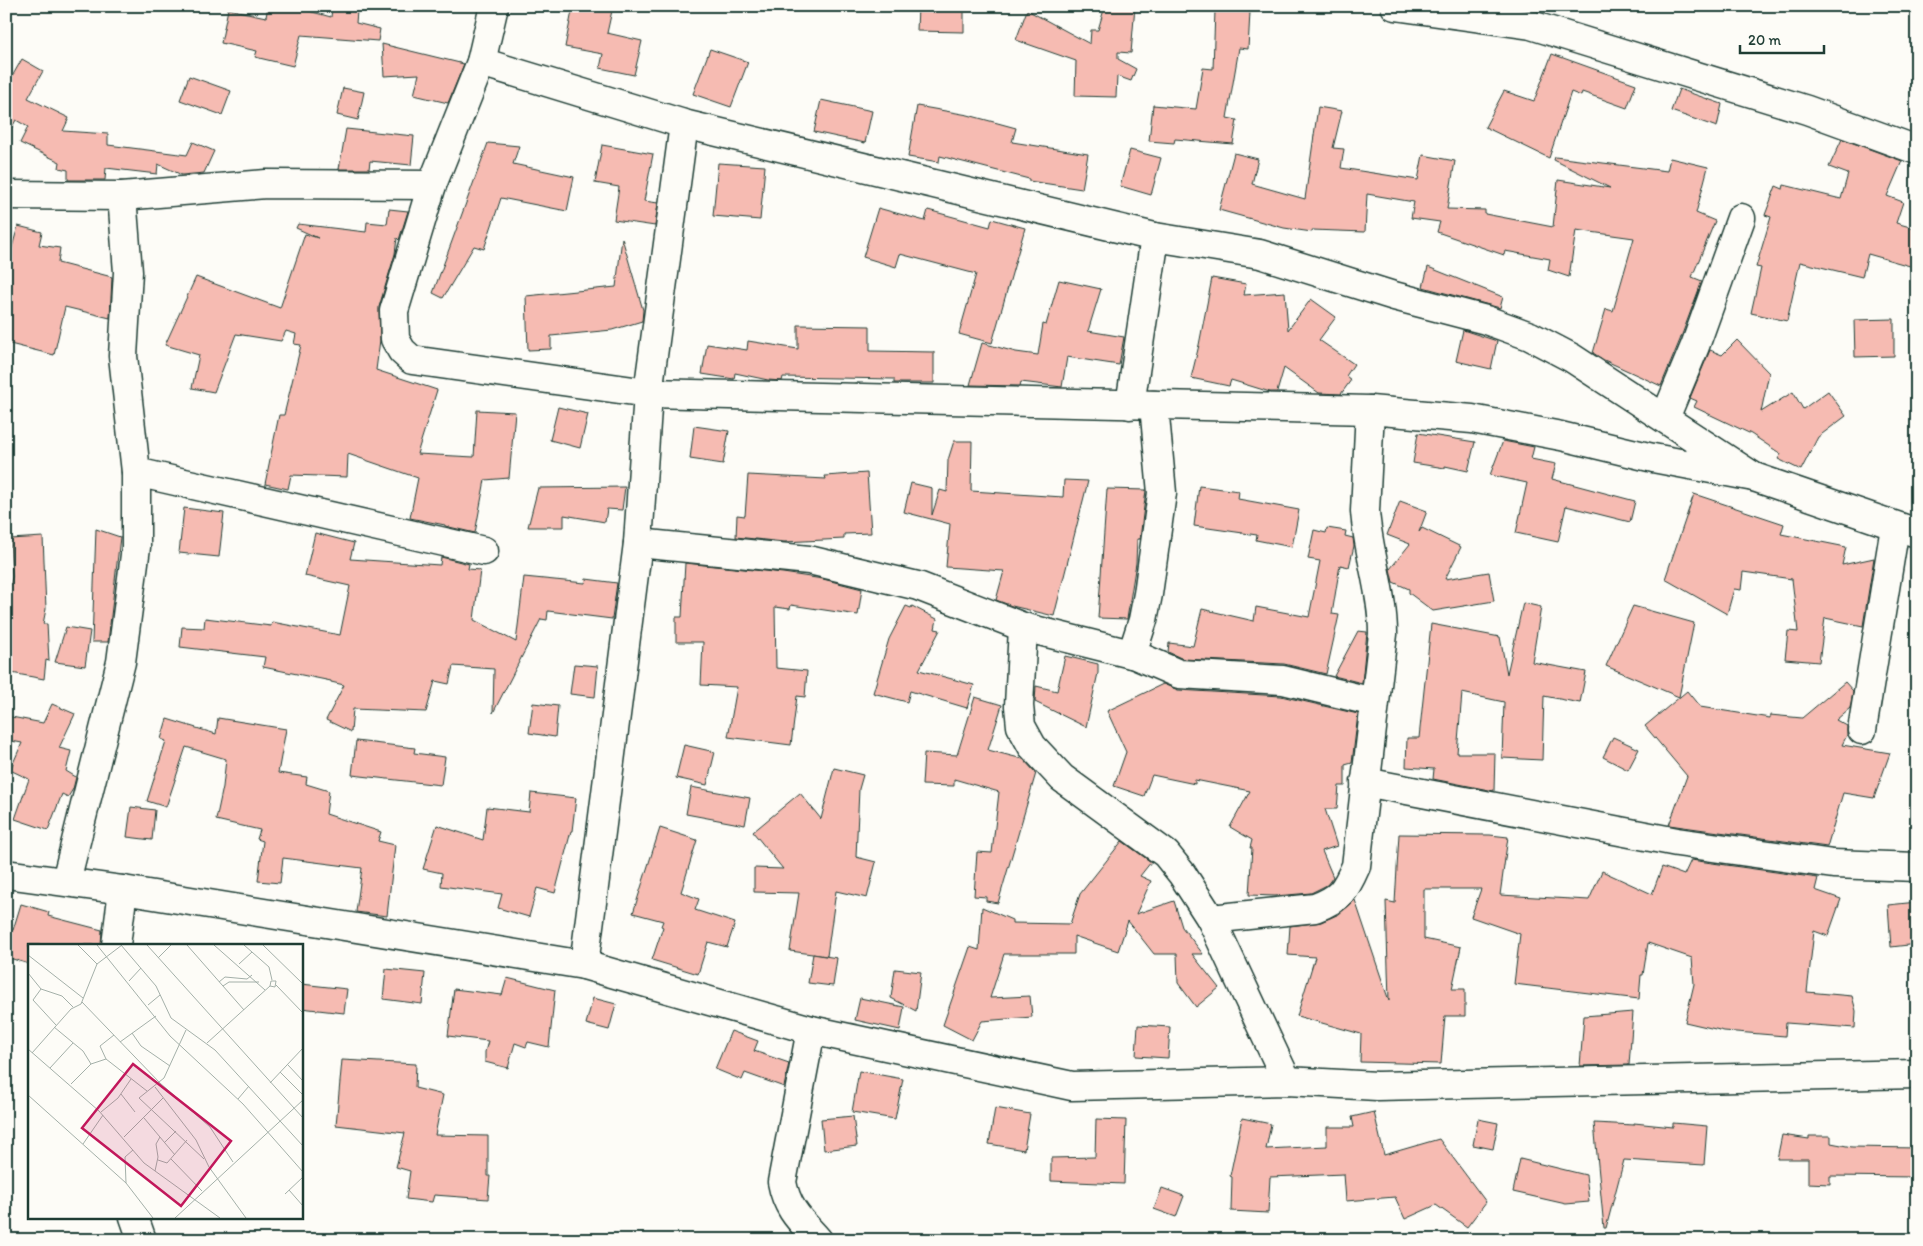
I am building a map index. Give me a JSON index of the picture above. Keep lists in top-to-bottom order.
{
  "scale_bar": "20 m"
}
